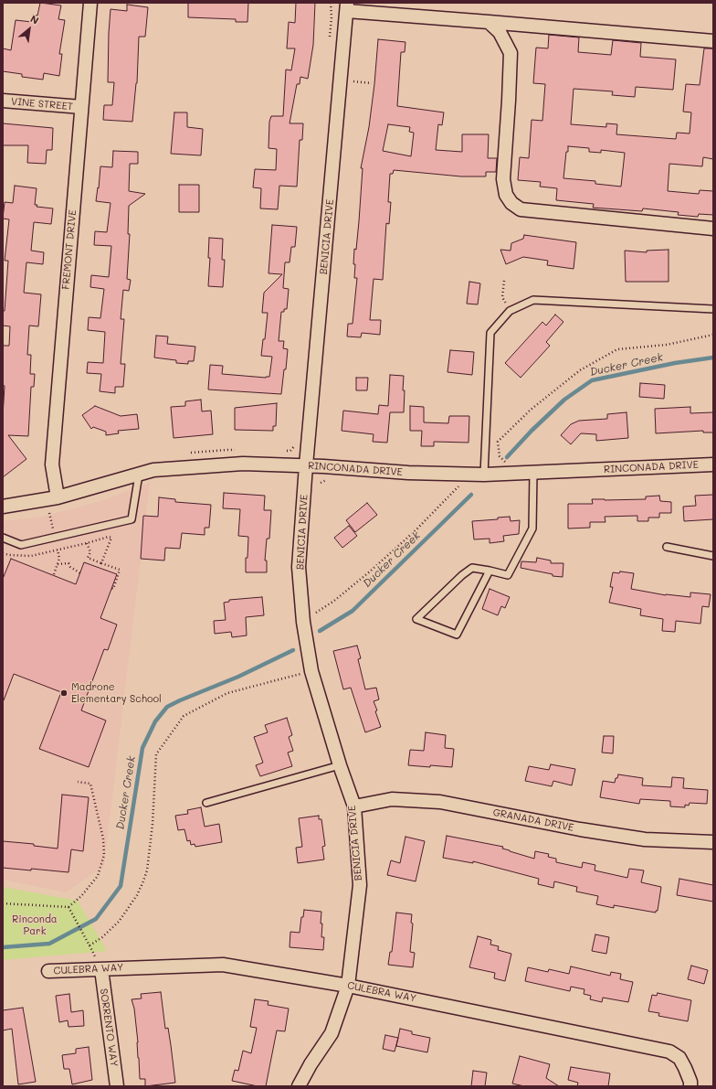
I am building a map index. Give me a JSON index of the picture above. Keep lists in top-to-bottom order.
{
  "streets": {
    "street": [
      "VINE STREET",
      "BENICIA DRIVE",
      "FREMONT DRIVE",
      "RINCONADA DRIVE",
      "GRANADA DRIVE",
      "CULEBRA WAY",
      "SORRENTO WAY"
    ]
  },
  "crossings": [
    ["VINE STREET", "FREMONT DRIVE"],
    ["BENICIA DRIVE", "RINCONADA DRIVE"],
    ["BENICIA DRIVE", "GRANADA DRIVE"],
    ["BENICIA DRIVE", "CULEBRA WAY"],
    ["FREMONT DRIVE", "RINCONADA DRIVE"],
    ["CULEBRA WAY", "SORRENTO WAY"]
  ],
  "water": ["Ducker Creek"],
  "parks": ["Rinconda Park"],
  "places": ["Madrone Elementary School"],
  "north": "top right"
}
